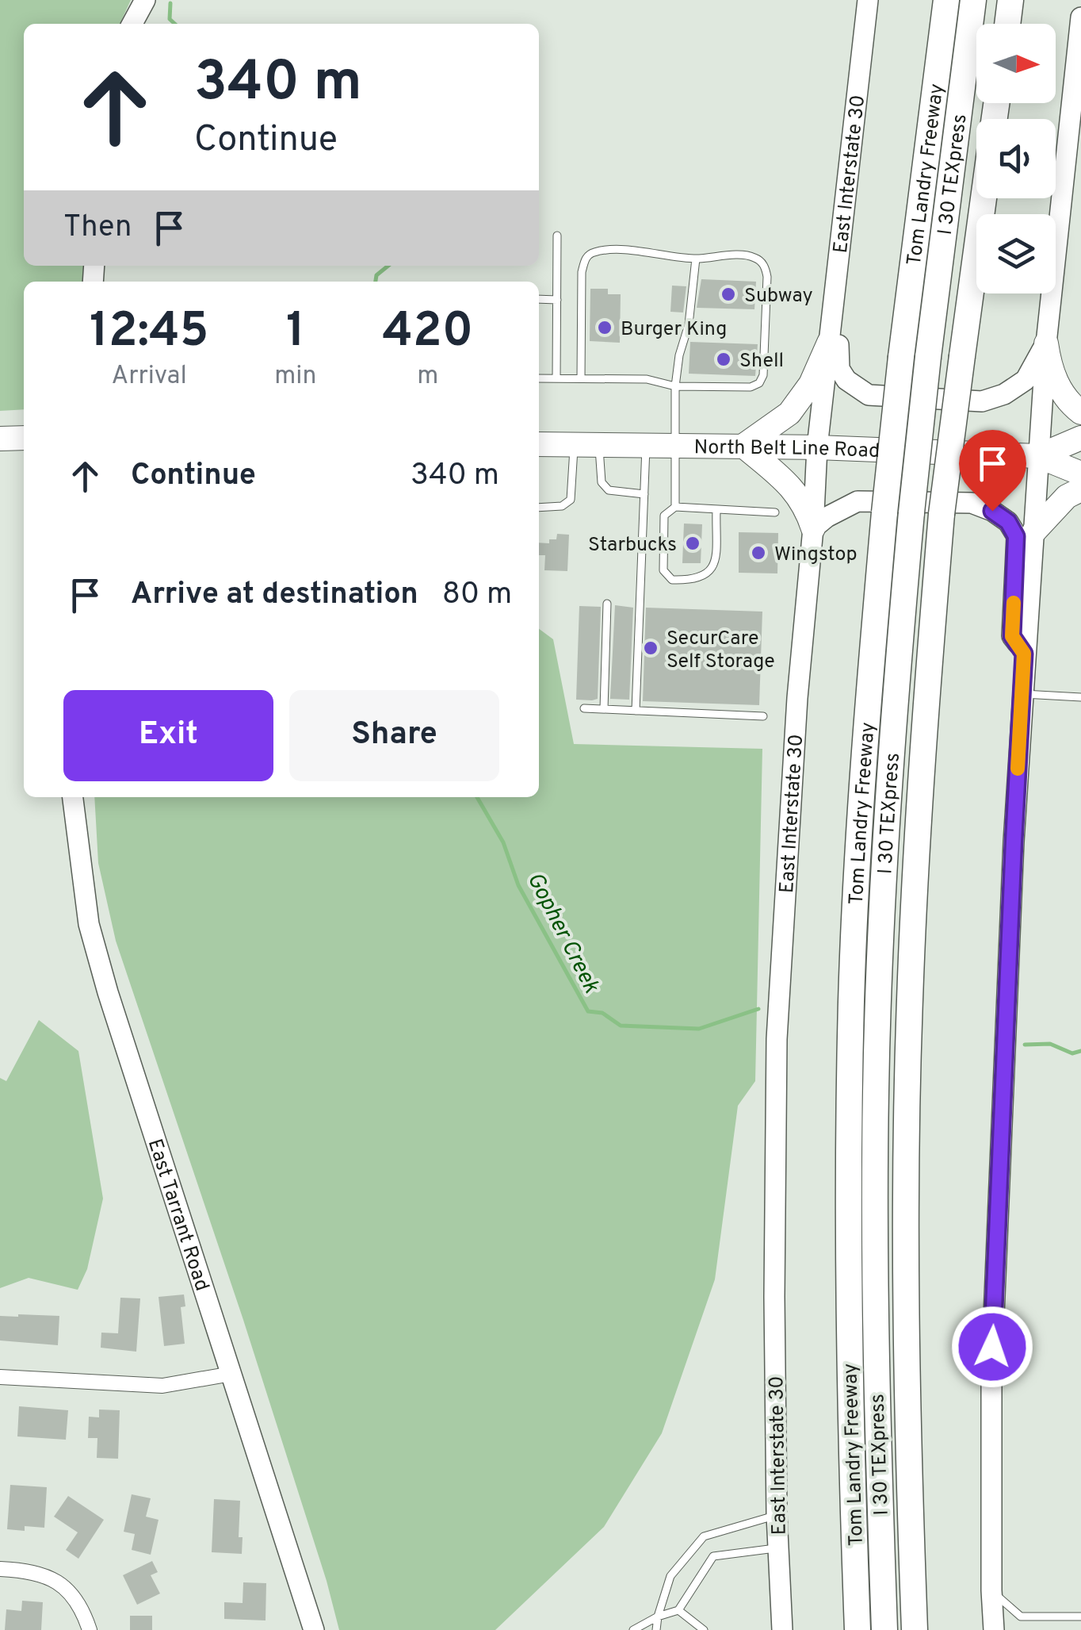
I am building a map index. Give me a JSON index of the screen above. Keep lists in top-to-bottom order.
{
  "streets": {
    "highway": ["Tom Landry Freeway", "I 30 TEXpress"],
    "main road": ["East Interstate 30", "North Belt Line Road", "East Tarrant Road"]
  },
  "crossings": [
    ["East Interstate 30", "North Belt Line Road"]
  ],
  "water": ["Gopher Creek"],
  "places": [
    "Subway",
    "Burger King",
    "Shell",
    "Starbucks",
    "Wingstop",
    "SecurCare Self Storage"
  ],
  "north": "right",
  "page": {
    "turn": ["340 m", "Continue"],
    "then": "Then",
    "eta": [
      "12:45",
      "Arrival",
      "1",
      "min",
      "420",
      "m"
    ],
    "list": [
      {
        "name": "Continue",
        "value": "340 m"
      },
      {
        "name": "Arrive at destination",
        "value": "80 m"
      }
    ],
    "buttons": ["Exit", "Share"]
  }
}
